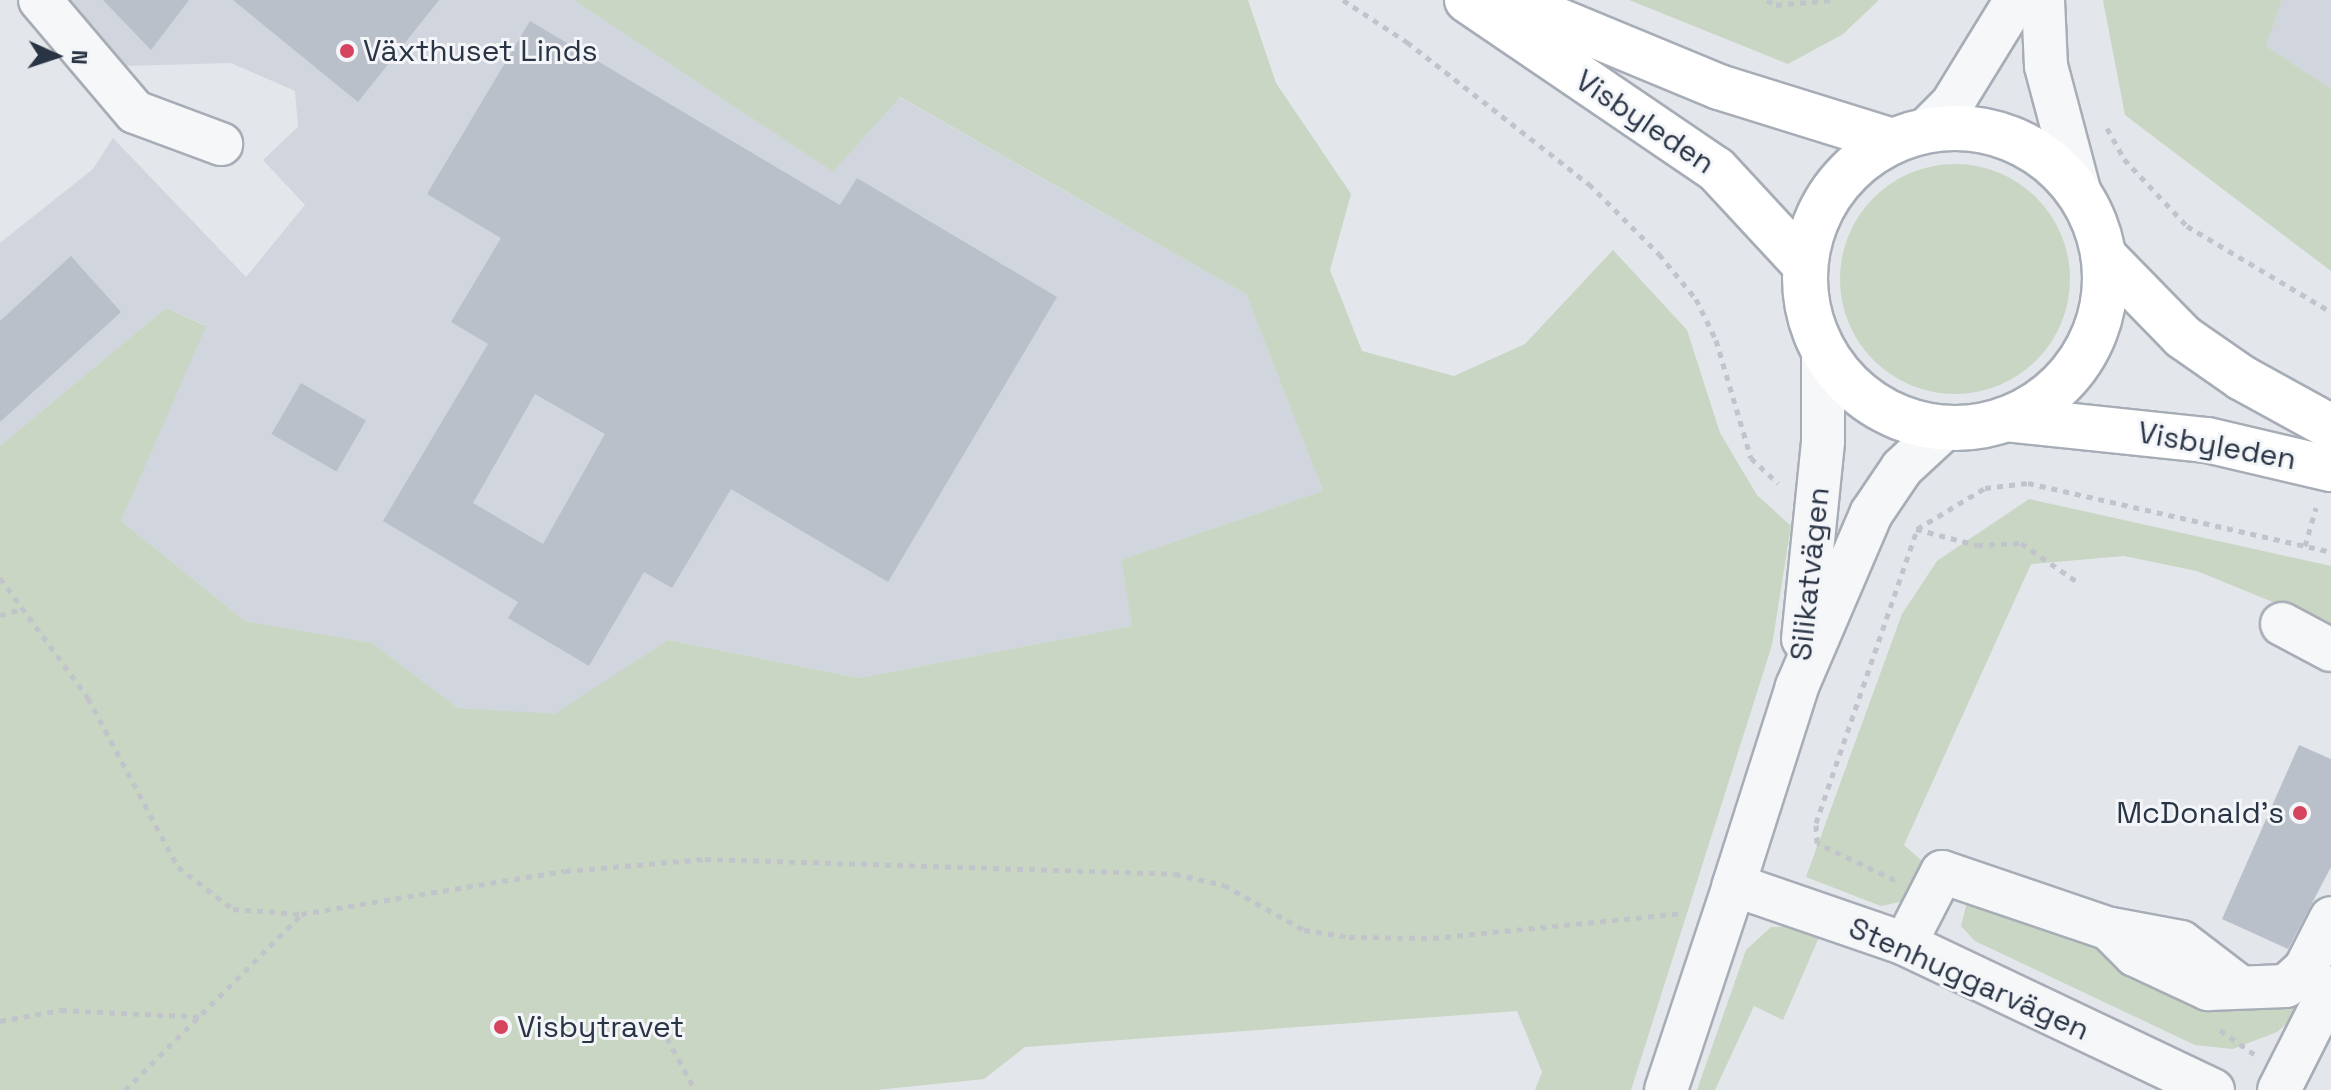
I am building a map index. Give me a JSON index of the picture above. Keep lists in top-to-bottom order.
{
  "streets": {
    "main road": ["Visbyleden"],
    "street": ["Silikatvägen", "Stenhuggarvägen"]
  },
  "places": ["Växthuset Linds", "McDonald's", "Visbytravet"],
  "north": "right"
}
